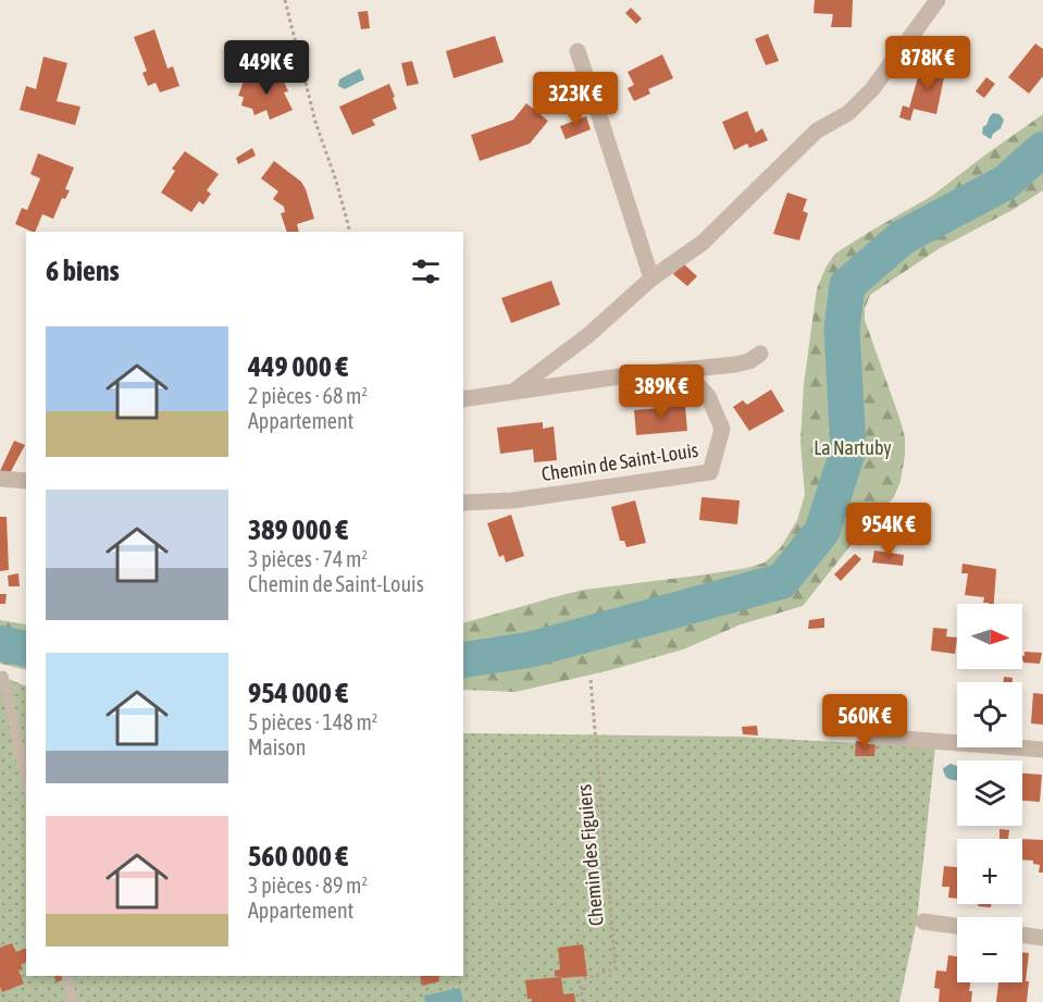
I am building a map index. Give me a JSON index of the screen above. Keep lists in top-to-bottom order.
{
  "streets": {
    "street": ["Chemin de Saint-Louis"],
    "path": ["Chemin des Figuiers"]
  },
  "parks": ["La Nartuby"],
  "north": "right",
  "page": {
    "price": [
      "878K €",
      "449K €",
      "323K €",
      "389K €",
      "954K €",
      "560K €"
    ],
    "heading": "6 biens",
    "list": [
      {
        "name": "449 000 €",
        "note": "2 pièces · 68 m² · Appartement"
      },
      {
        "name": "389 000 €",
        "note": "3 pièces · 74 m² · Chemin de Saint-Louis"
      },
      {
        "name": "954 000 €",
        "note": "5 pièces · 148 m² · Maison"
      },
      {
        "name": "560 000 €",
        "note": "3 pièces · 89 m² · Appartement"
      }
    ],
    "map_buttons": ["+", "−"]
  }
}
